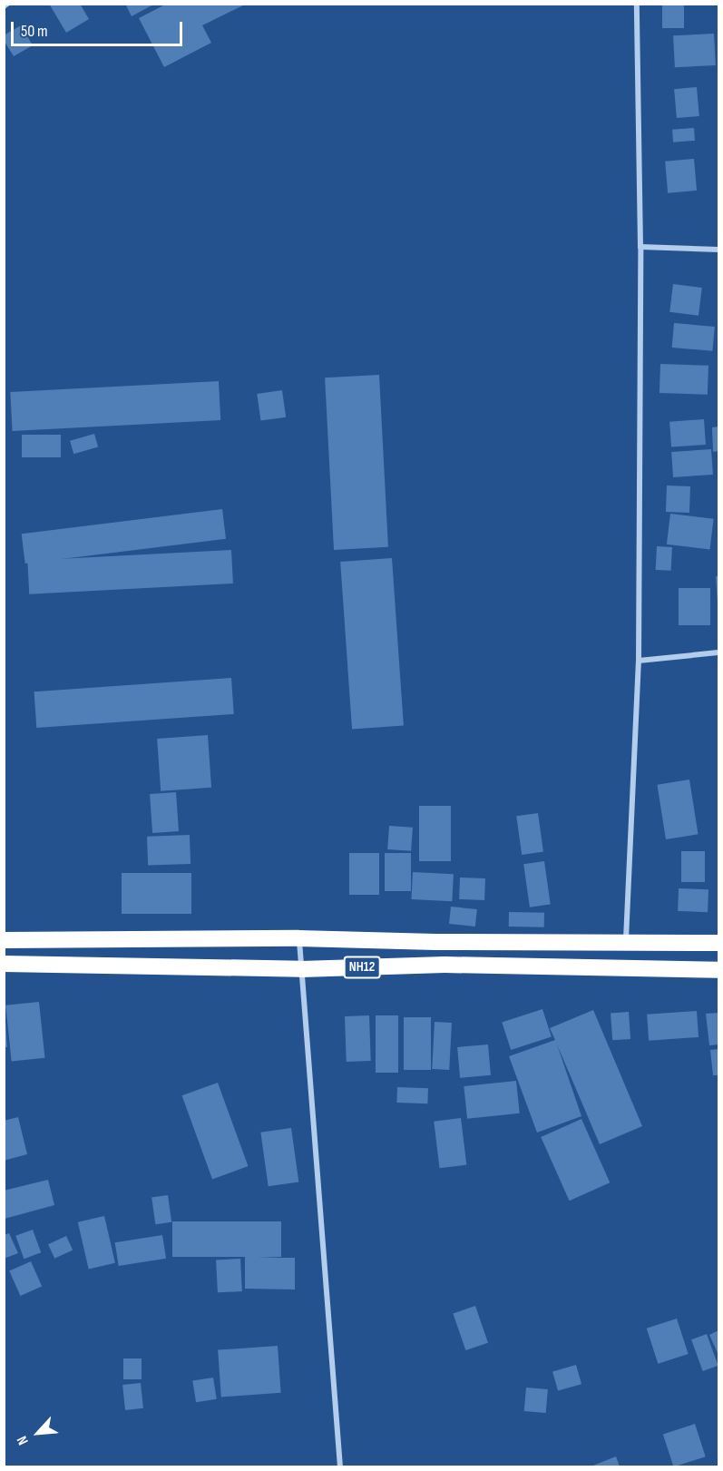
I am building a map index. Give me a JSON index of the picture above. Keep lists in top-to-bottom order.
{
  "streets": {
    "highway": ["NH12"]
  },
  "scale_bar": "50 m",
  "north": "bottom left"
}
